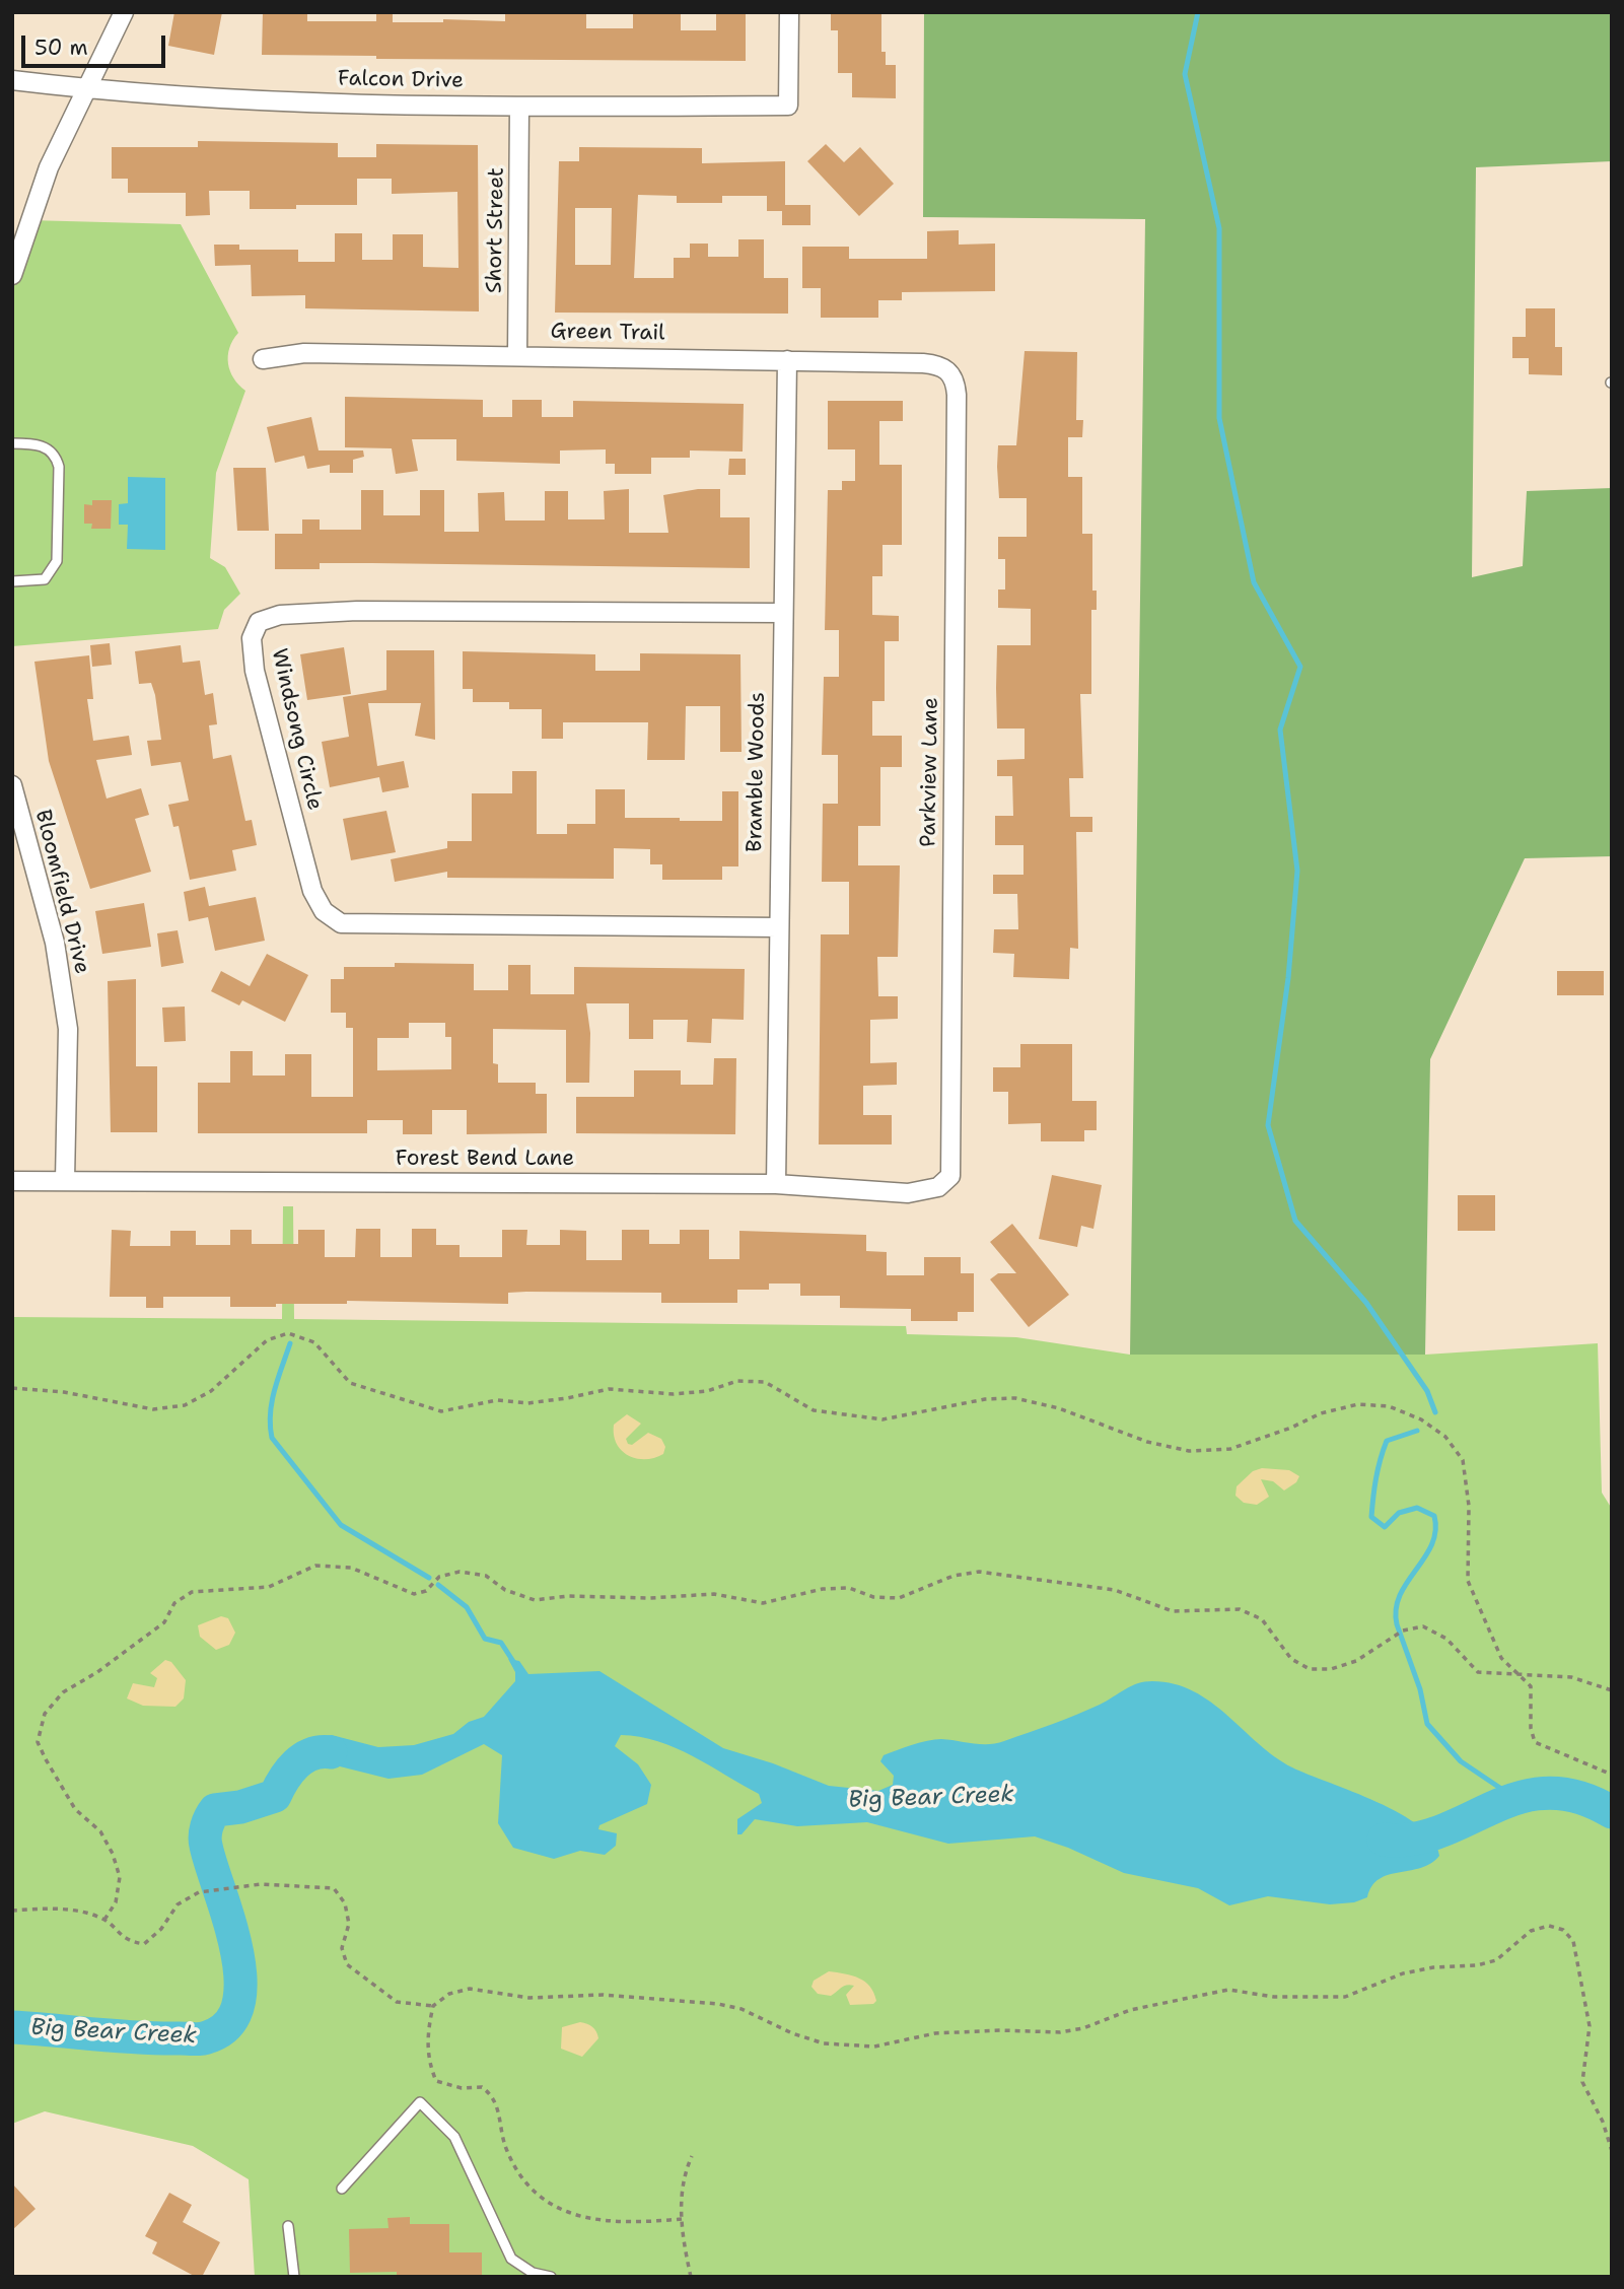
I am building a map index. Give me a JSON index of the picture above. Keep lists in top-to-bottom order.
{
  "streets": {
    "street": [
      "Falcon Drive",
      "Short Street",
      "Green Trail",
      "Windsong Circle",
      "Bramble Woods",
      "Parkview Lane",
      "Bloomfield Drive",
      "Forest Bend Lane"
    ]
  },
  "crossings": [
    ["Falcon Drive", "Short Street"],
    ["Short Street", "Green Trail"],
    ["Green Trail", "Bramble Woods"],
    ["Green Trail", "Parkview Lane"],
    ["Windsong Circle", "Bramble Woods"],
    ["Bramble Woods", "Forest Bend Lane"],
    ["Parkview Lane", "Forest Bend Lane"],
    ["Bloomfield Drive", "Forest Bend Lane"]
  ],
  "water": ["Big Bear Creek"],
  "scale_bar": "50 m"
}
